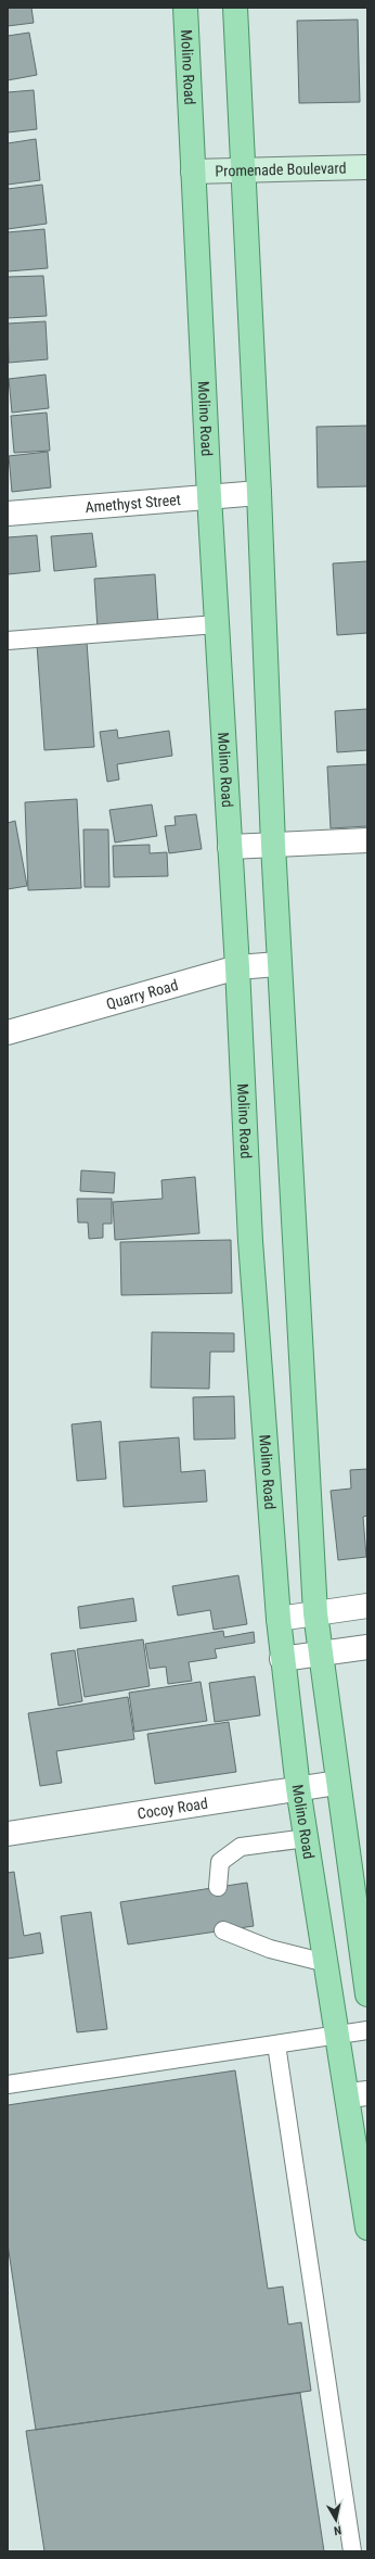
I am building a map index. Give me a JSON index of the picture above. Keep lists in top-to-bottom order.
{
  "streets": {
    "main road": ["Molino Road", "Promenade Boulevard"],
    "street": ["Amethyst Street", "Quarry Road", "Cocoy Road"]
  },
  "crossings": [
    ["Molino Road", "Promenade Boulevard"],
    ["Molino Road", "Amethyst Street"],
    ["Molino Road", "Quarry Road"],
    ["Molino Road", "Cocoy Road"]
  ],
  "north": "bottom"
}
